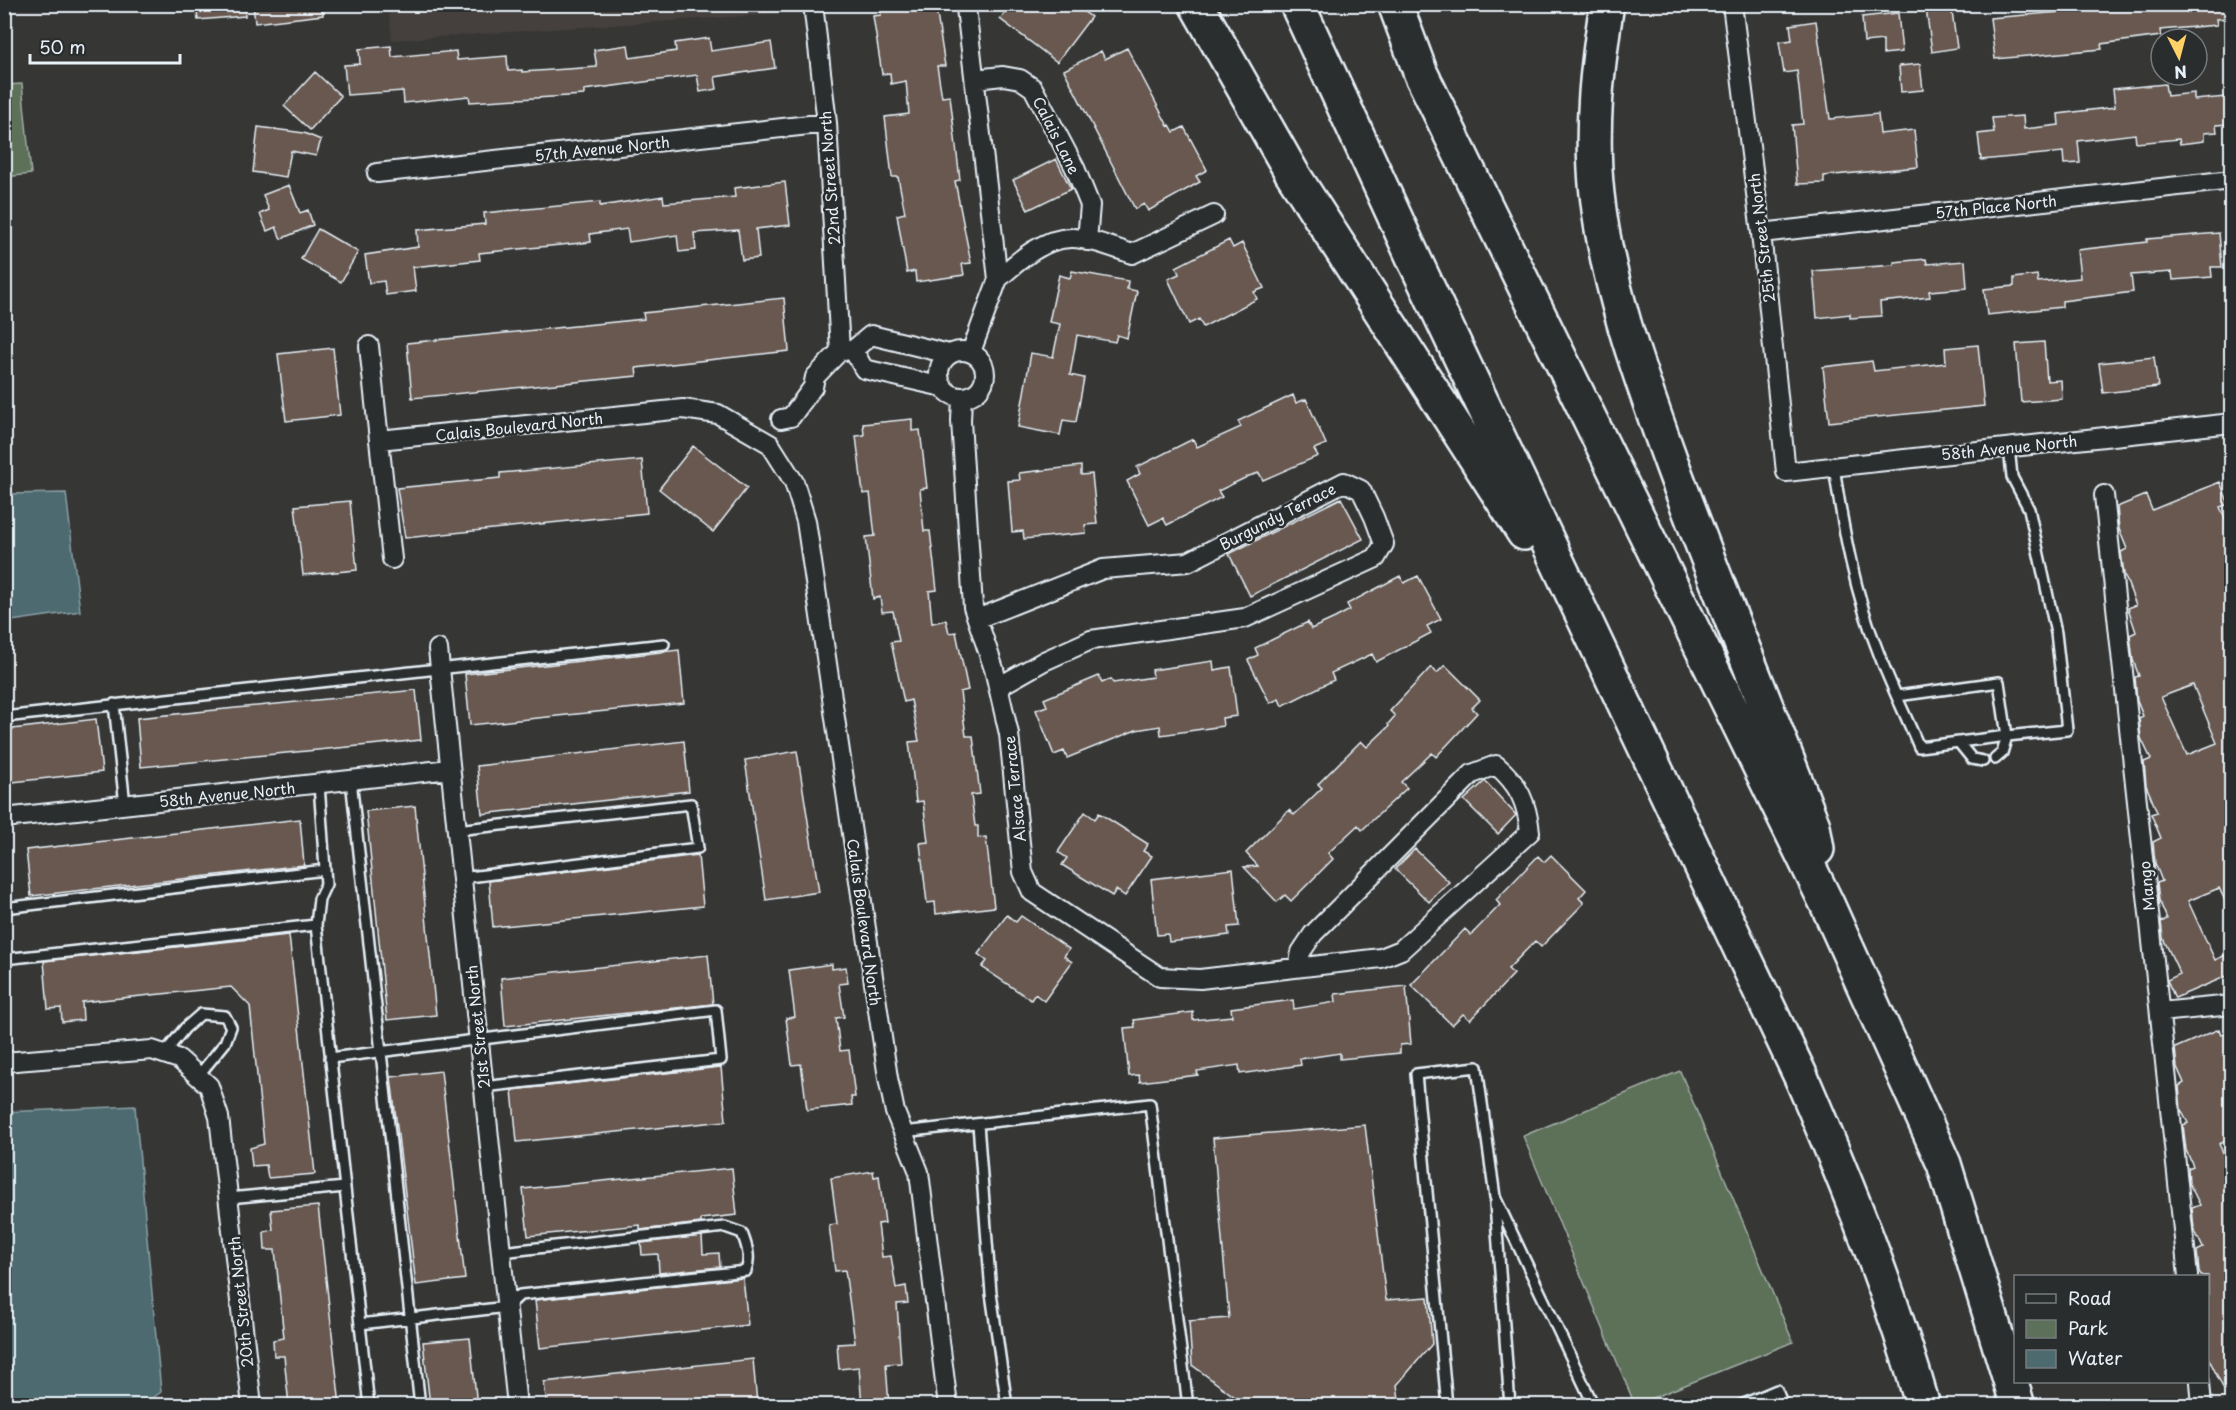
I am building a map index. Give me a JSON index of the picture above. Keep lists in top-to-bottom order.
{
  "streets": {
    "street": [
      "Calais Lane",
      "57th Avenue North",
      "22nd Street North",
      "57th Place North",
      "25th Street North",
      "Calais Boulevard North",
      "58th Avenue North",
      "Burgundy Terrace",
      "Alsace Terrace",
      "Mango",
      "21st Street North",
      "20th Street North"
    ]
  },
  "crossings": [
    ["57th Avenue North", "22nd Street North"],
    ["57th Place North", "25th Street North"],
    ["25th Street North", "58th Avenue North"],
    ["58th Avenue North", "21st Street North"],
    ["Burgundy Terrace", "Alsace Terrace"]
  ],
  "legend": ["Road", "Park", "Water"],
  "scale_bar": "50 m",
  "north": "bottom"
}
